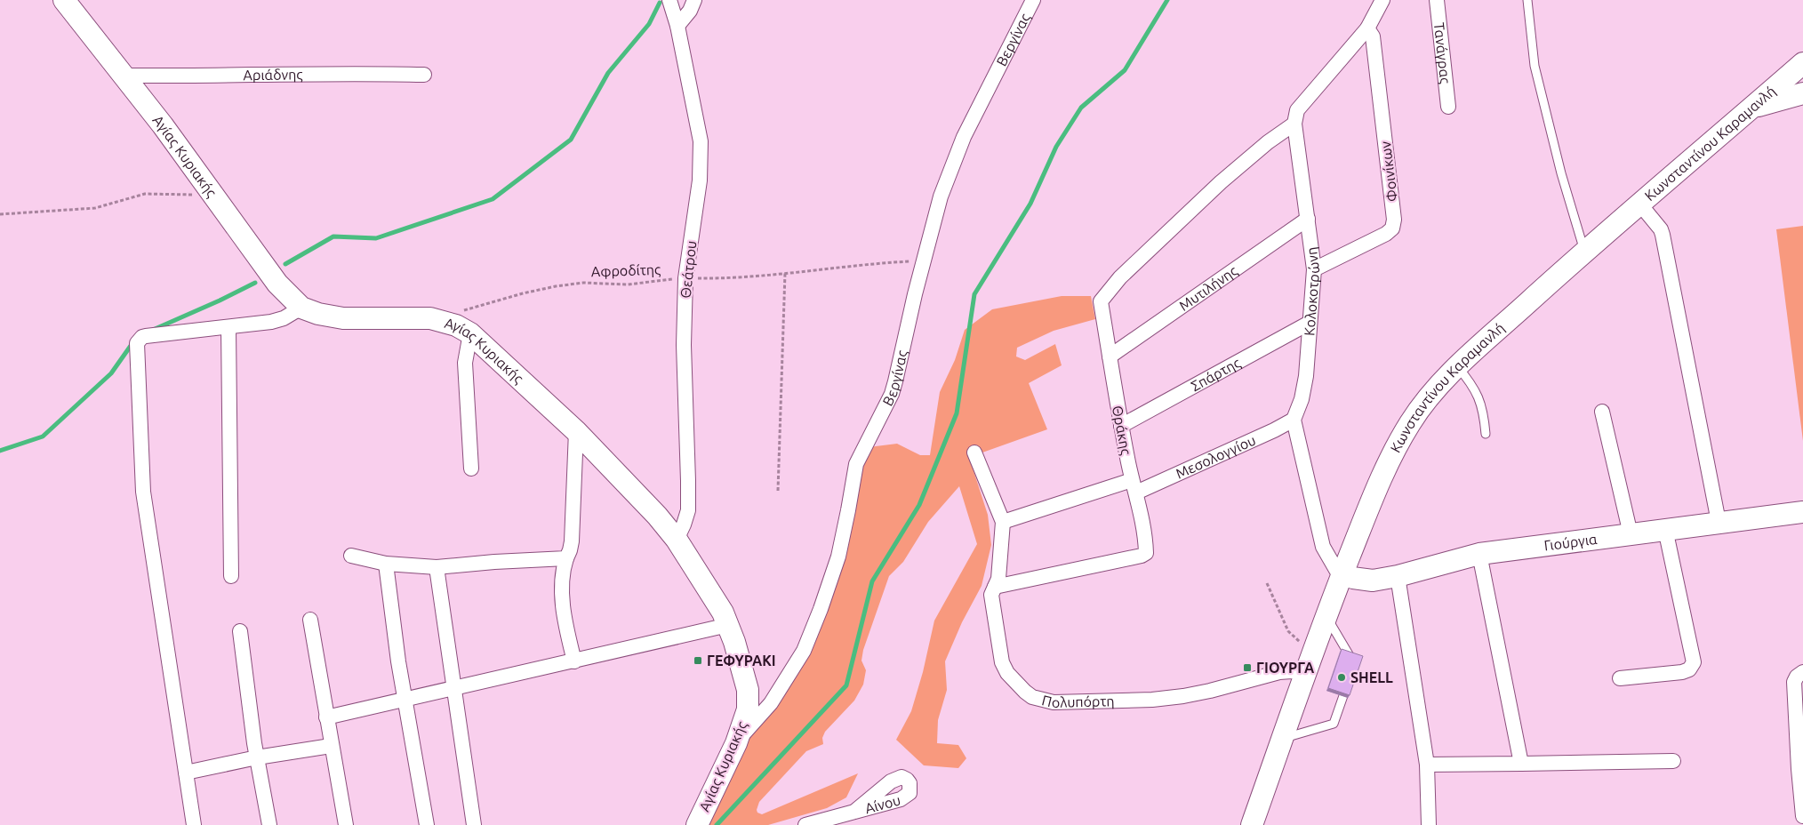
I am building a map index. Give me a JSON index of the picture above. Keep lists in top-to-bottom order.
{
  "streets": {
    "street": [
      "Βεργίνας",
      "Τανάγρας",
      "Αριάδνης",
      "Κωνσταντίνου Καραμανλή",
      "Αγίας Κυριακής",
      "Φοινίκων",
      "Θεάτρου",
      "Μυτιλήνης",
      "Κολοκοτρώνη",
      "Σπάρτης",
      "Θράκης",
      "Μεσολογγίου",
      "Γιούργια",
      "Πολυπόρτη",
      "Αίνου"
    ],
    "path": ["Αφροδίτης"]
  },
  "crossings": [
    ["Βεργίνας", "Αγίας Κυριακής"],
    ["Βεργίνας", "Αφροδίτης"],
    ["Αριάδνης", "Αγίας Κυριακής"],
    ["Κωνσταντίνου Καραμανλή", "Γιούργια"],
    ["Κωνσταντίνου Καραμανλή", "Πολυπόρτη"],
    ["Αγίας Κυριακής", "Θεάτρου"],
    ["Αγίας Κυριακής", "Αφροδίτης"],
    ["Φοινίκων", "Κολοκοτρώνη"],
    ["Θεάτρου", "Αφροδίτης"],
    ["Μυτιλήνης", "Κολοκοτρώνη"],
    ["Μυτιλήνης", "Θράκης"],
    ["Κολοκοτρώνη", "Σπάρτης"],
    ["Κολοκοτρώνη", "Θράκης"],
    ["Κολοκοτρώνη", "Μεσολογγίου"],
    ["Σπάρτης", "Θράκης"],
    ["Θράκης", "Μεσολογγίου"],
    ["Θράκης", "Πολυπόρτη"],
    ["Μεσολογγίου", "Πολυπόρτη"]
  ],
  "places": {
    "transit": ["ΓΕΦΥΡΑΚΙ", "ΓΙΟΥΡΓΑ"],
    "other": ["SHELL"]
  }
}
